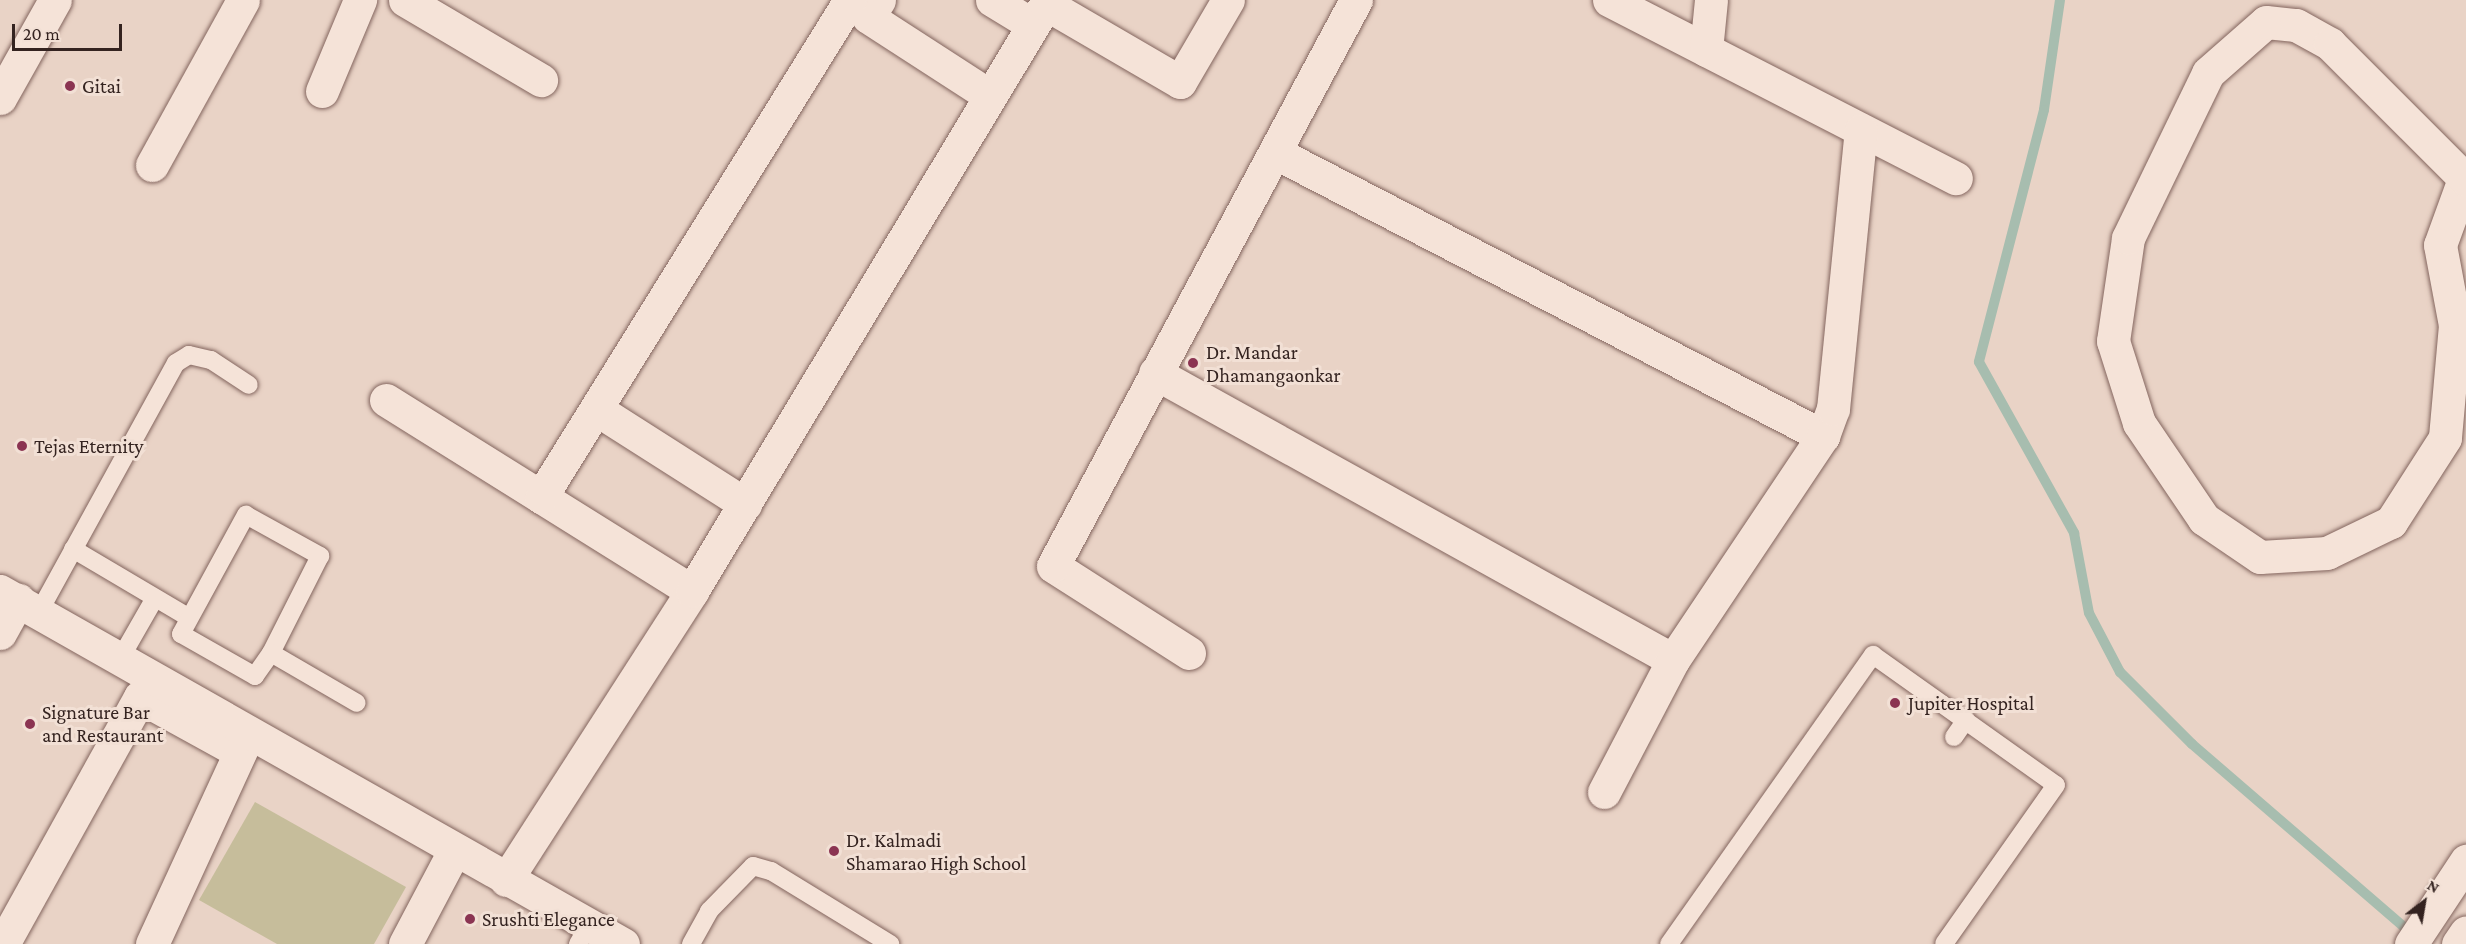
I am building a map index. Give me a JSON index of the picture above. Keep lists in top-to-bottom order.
{
  "places": [
    "Gitai",
    "Dr. Mandar Dhamangaonkar",
    "Tejas Eternity",
    "Jupiter Hospital",
    "Signature Bar and Restaurant",
    "Dr. Kalmadi Shamarao High School",
    "Srushti Elegance"
  ],
  "scale_bar": "20 m",
  "north": "top right"
}
